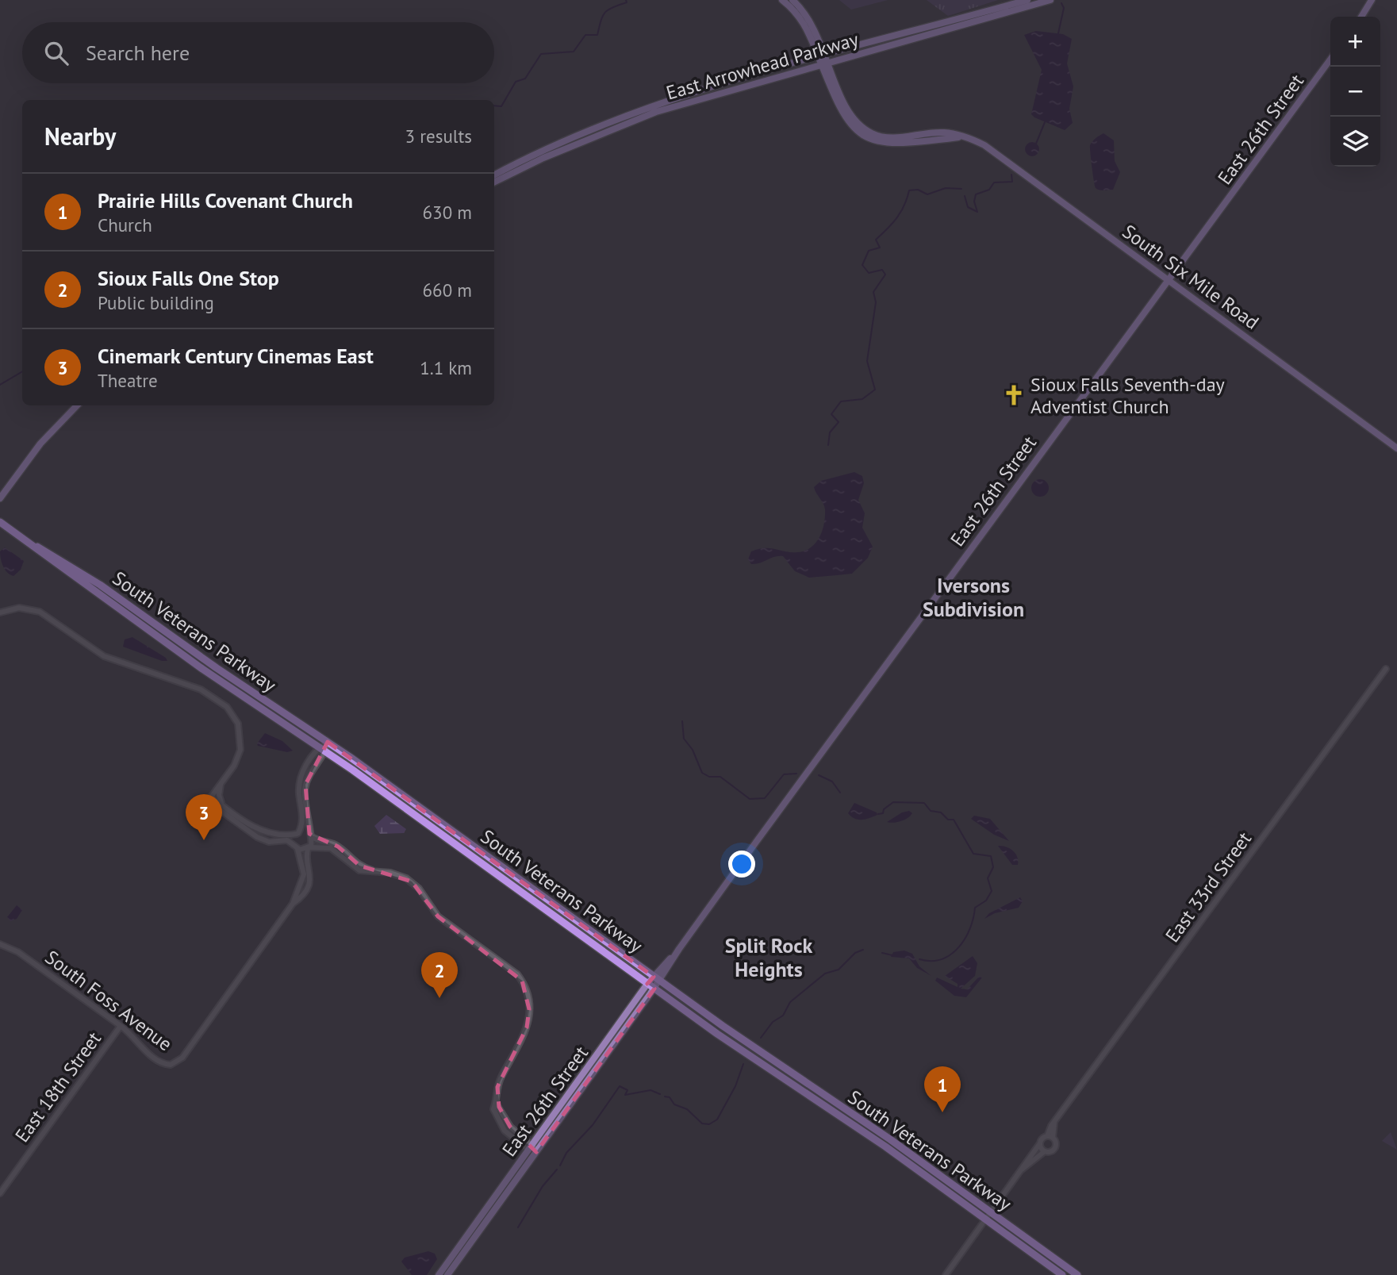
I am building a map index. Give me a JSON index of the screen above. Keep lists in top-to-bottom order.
{
  "streets": {
    "highway": ["South Veterans Parkway"],
    "main road": ["East Arrowhead Parkway", "East 26th Street", "South Six Mile Road"],
    "street": ["East 33rd Street", "South Foss Avenue", "East 18th Street"]
  },
  "crossings": [
    ["East Arrowhead Parkway", "South Six Mile Road"],
    ["East 26th Street", "South Six Mile Road"],
    ["East 26th Street", "South Veterans Parkway"],
    ["South Veterans Parkway", "East 33rd Street"],
    ["South Foss Avenue", "East 18th Street"]
  ],
  "districts": ["Iversons Subdivision", "Split Rock Heights"],
  "places": {
    "church": ["Sioux Falls Seventh-day Adventist Church"]
  },
  "page": {
    "map_buttons": ["+", "−"],
    "search": "Search here",
    "heading": ["Nearby", "3 results"],
    "list": [
      {
        "mark": "1",
        "name": "Prairie Hills Covenant Church",
        "note": "Church",
        "value": "630 m"
      },
      {
        "mark": "2",
        "name": "Sioux Falls One Stop",
        "note": "Public building",
        "value": "660 m"
      },
      {
        "mark": "3",
        "name": "Cinemark Century Cinemas East",
        "note": "Theatre",
        "value": "1.1 km"
      }
    ],
    "pins": ["3", "2", "1"]
  }
}
